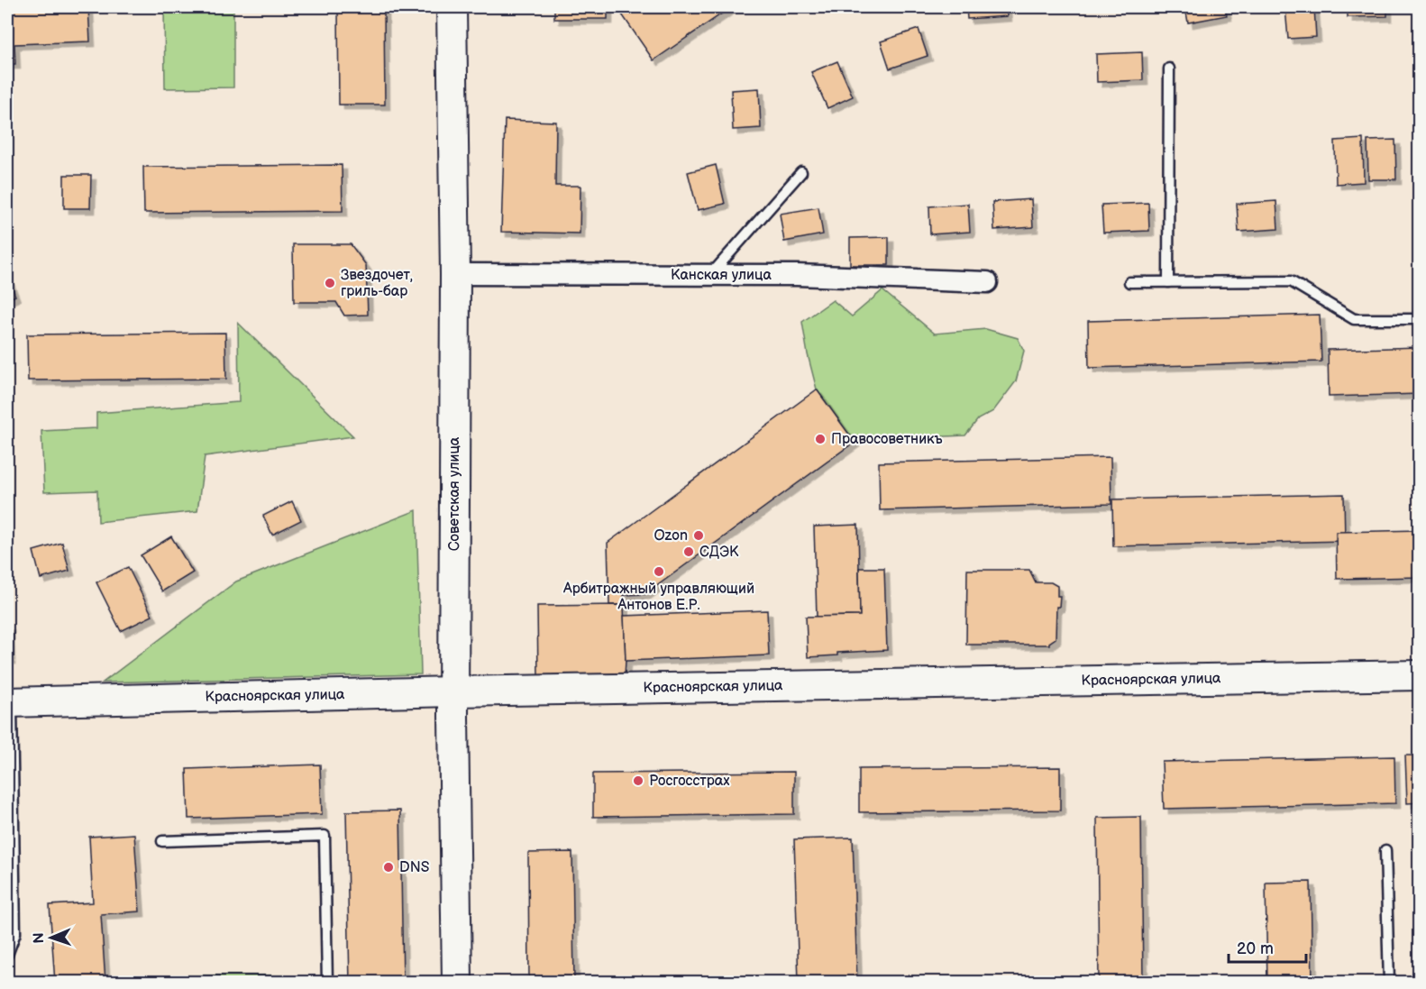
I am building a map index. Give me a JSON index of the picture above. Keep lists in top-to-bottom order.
{
  "streets": {
    "main road": ["Советская улица", "Красноярская улица"],
    "street": ["Канская улица"]
  },
  "crossings": [
    ["Канская улица", "Советская улица"],
    ["Советская улица", "Красноярская улица"]
  ],
  "places": [
    "Звездочет, гриль-бар",
    "Правосоветникъ",
    "Ozon",
    "СДЭК",
    "Арбитражный управляющий Антонов Е.Р.",
    "Росгосстрах",
    "DNS"
  ],
  "scale_bar": "20 m",
  "north": "left"
}
